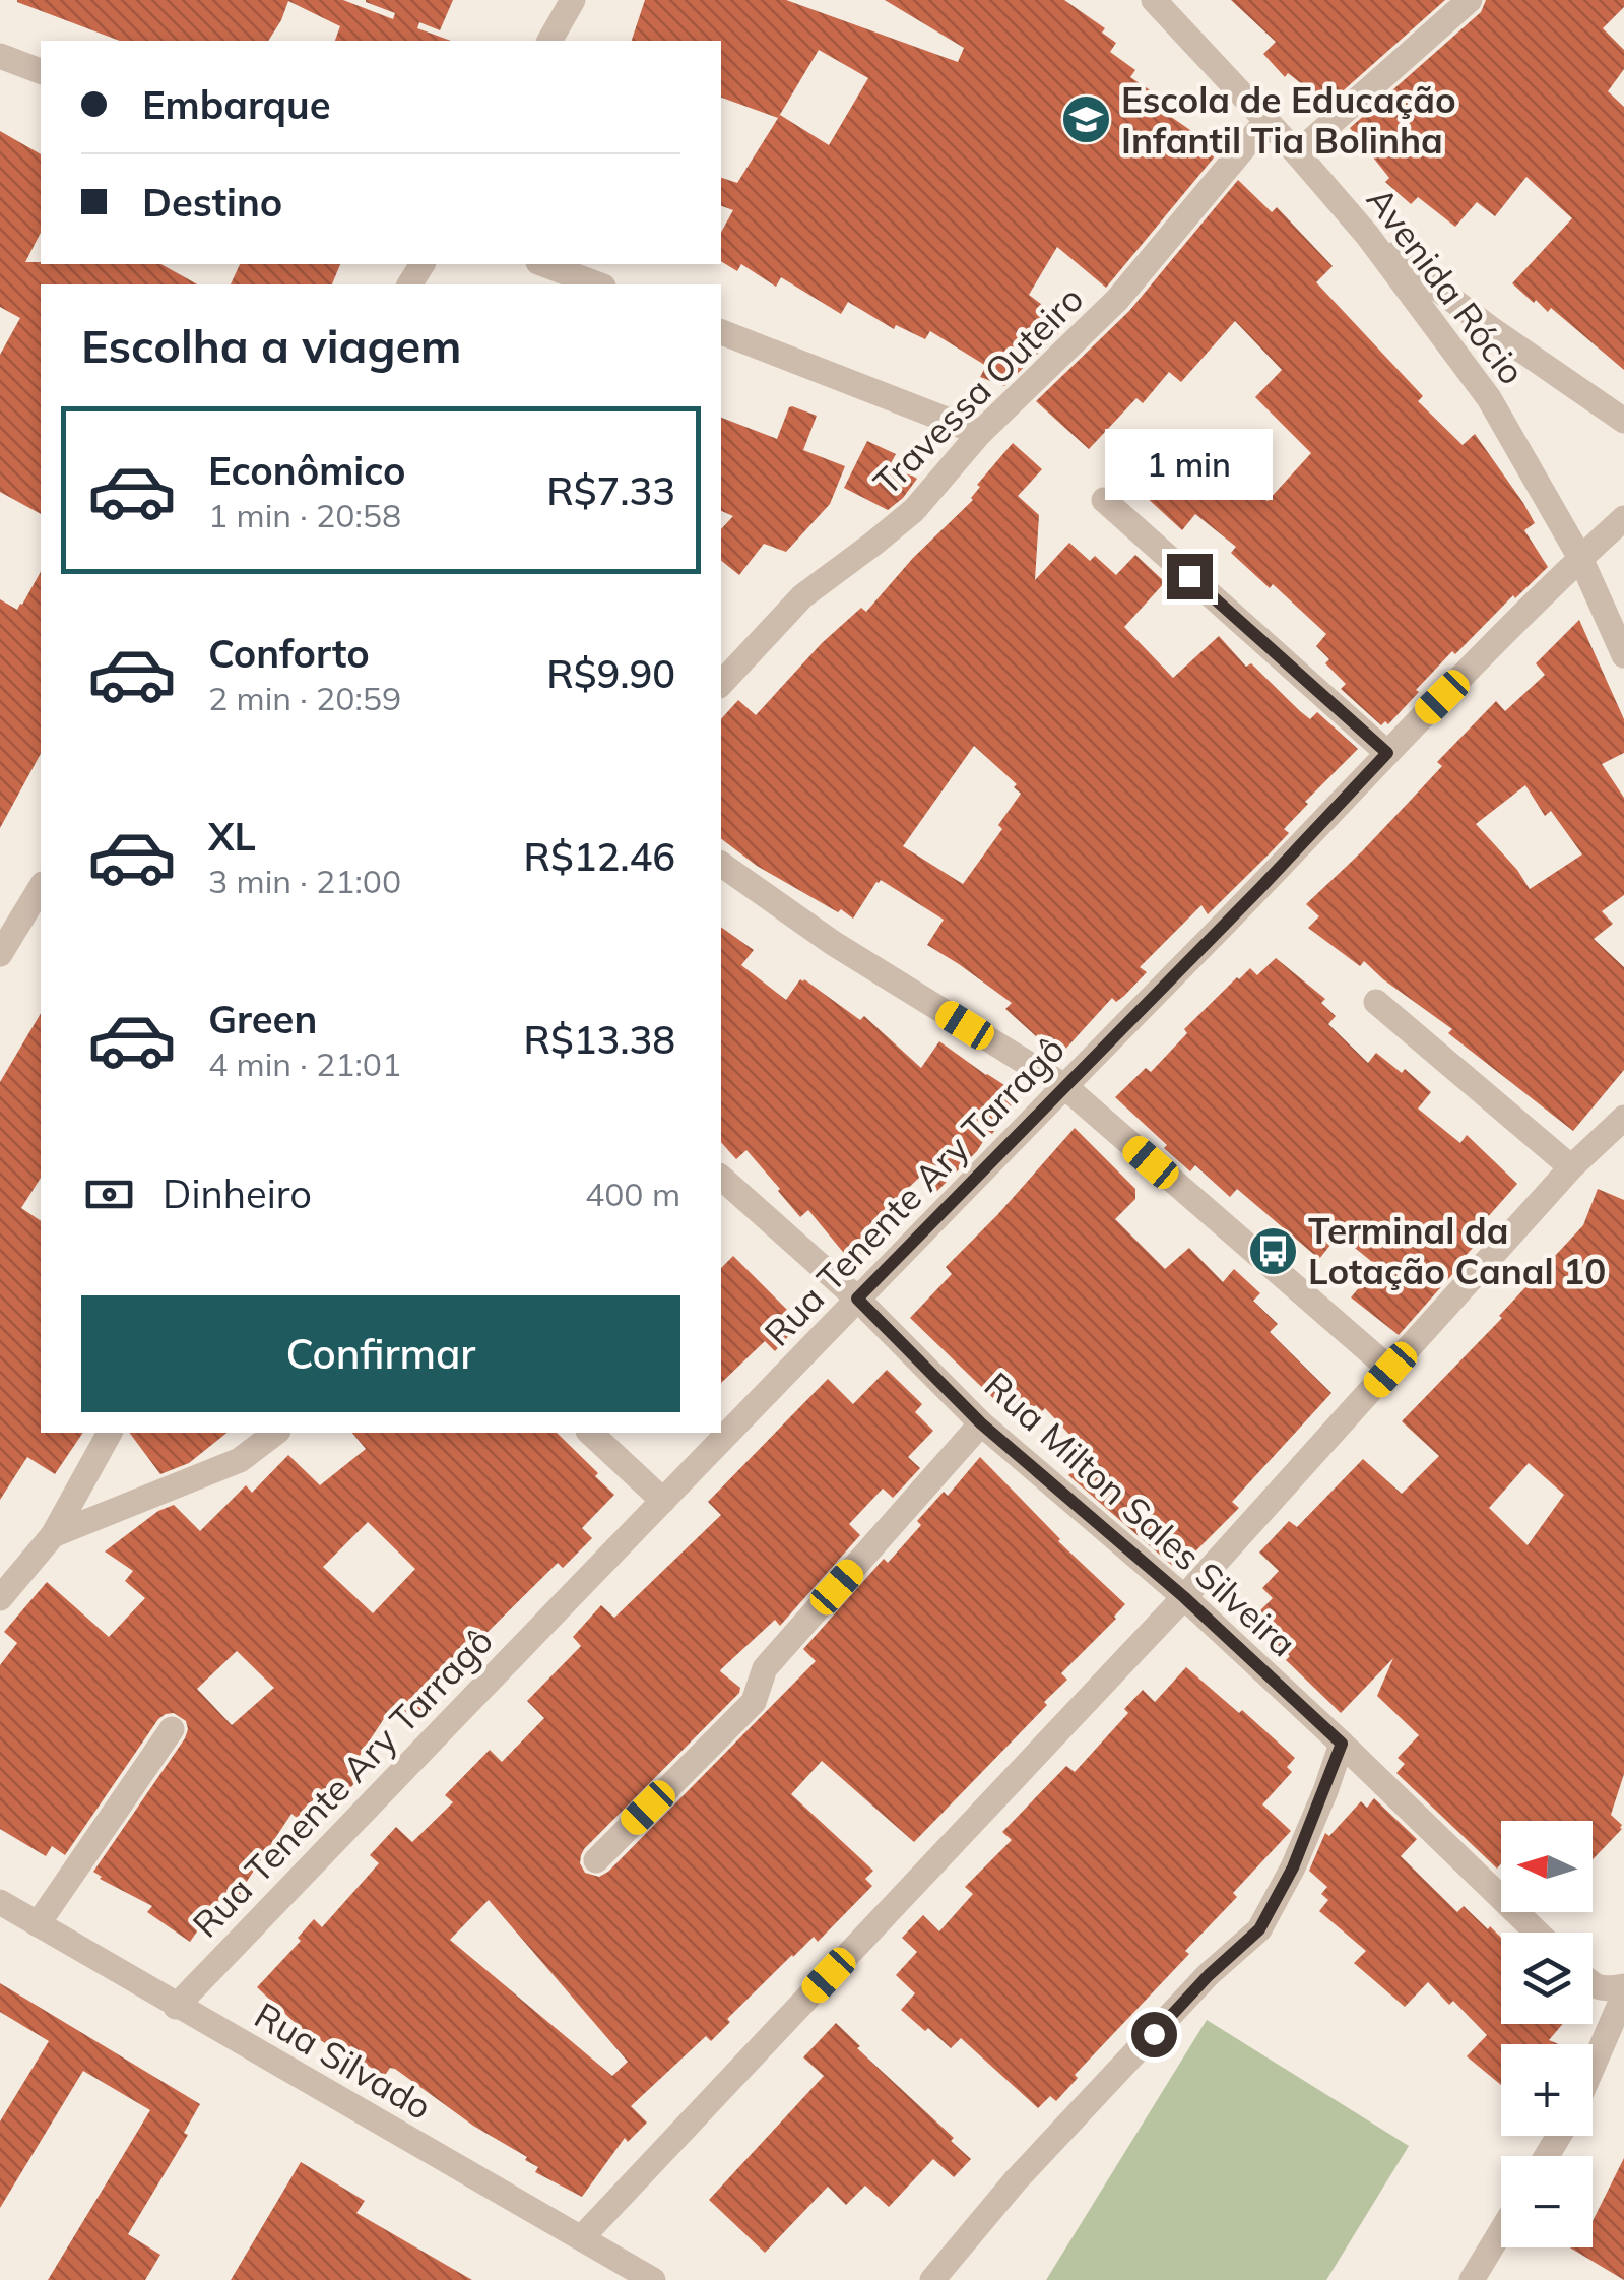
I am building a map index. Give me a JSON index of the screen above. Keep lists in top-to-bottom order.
{
  "streets": {
    "street": [
      "Avenida Rócio",
      "Travessa Outeiro",
      "Rua Tenente Ary Tarragô",
      "Rua Milton Sales Silveira",
      "Rua Silvado"
    ]
  },
  "crossings": [
    ["Avenida Rócio", "Travessa Outeiro"],
    ["Avenida Rócio", "Rua Tenente Ary Tarragô"],
    ["Rua Tenente Ary Tarragô", "Rua Milton Sales Silveira"],
    ["Rua Tenente Ary Tarragô", "Rua Silvado"]
  ],
  "places": {
    "school or university": ["Escola de Educação Infantil Tia Bolinha"],
    "bus stop": ["Terminal da Lotação Canal 10"]
  },
  "north": "left",
  "page": {
    "banner": ["Embarque", "Destino"],
    "heading": "Escolha a viagem",
    "list": [
      {
        "name": "Econômico",
        "note": "1 min · 20:58",
        "value": "R$7.33"
      },
      {
        "name": "Conforto",
        "note": "2 min · 20:59",
        "value": "R$9.90"
      },
      {
        "name": "XL",
        "note": "3 min · 21:00",
        "value": "R$12.46"
      },
      {
        "name": "Green",
        "note": "4 min · 21:01",
        "value": "R$13.38"
      }
    ],
    "bubble": "1 min",
    "pay": ["Dinheiro", "400 m"],
    "buttons": "Confirmar",
    "map_buttons": ["+", "−"]
  }
}
